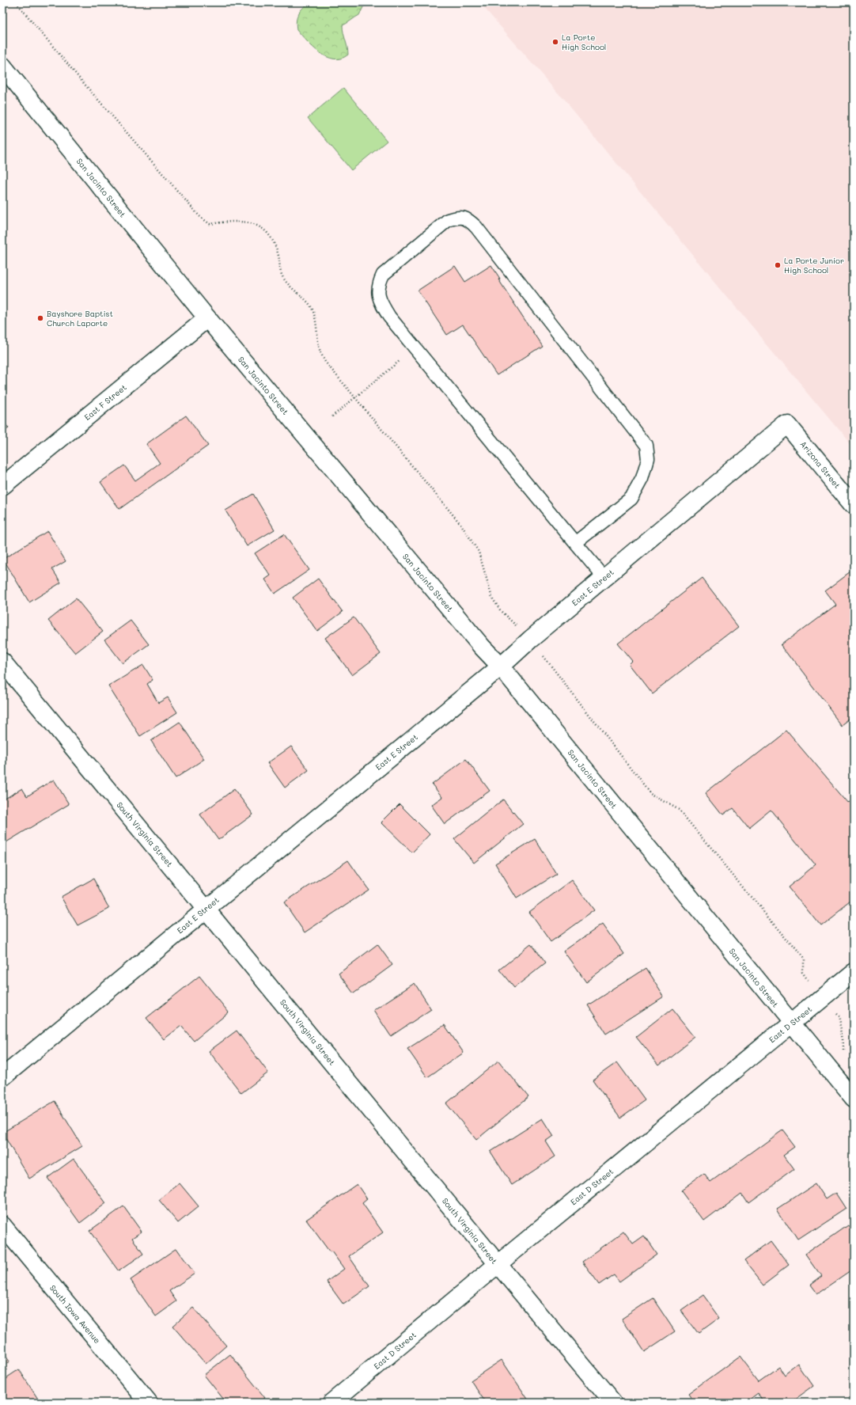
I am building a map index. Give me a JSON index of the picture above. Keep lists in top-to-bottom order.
{
  "streets": {
    "street": [
      "San Jacinto Street",
      "East F Street",
      "Arizona Street",
      "East E Street",
      "South Virginia Street",
      "East D Street",
      "South Iowa Avenue"
    ]
  },
  "crossings": [
    ["San Jacinto Street", "East F Street"],
    ["San Jacinto Street", "East E Street"],
    ["San Jacinto Street", "East D Street"],
    ["Arizona Street", "East E Street"],
    ["East E Street", "South Virginia Street"],
    ["South Virginia Street", "East D Street"]
  ],
  "places": ["La Porte High School", "La Porte Junior High School", "Bayshore Baptist Church Laporte"]
}
